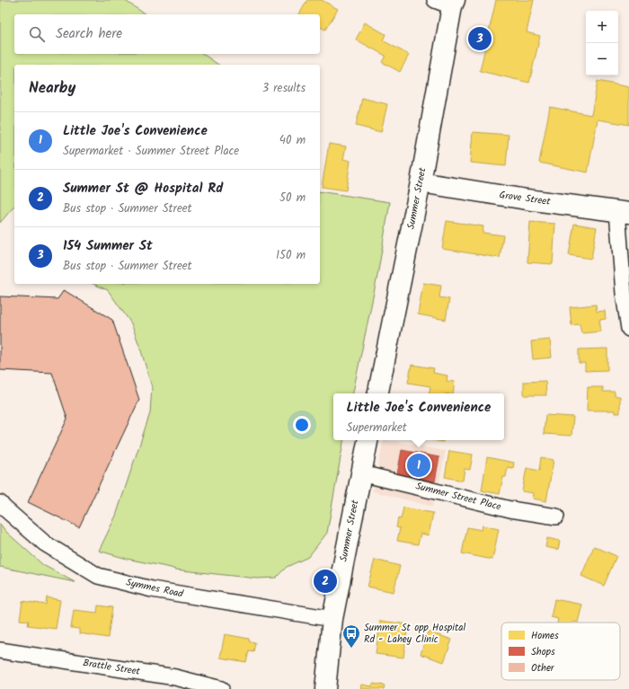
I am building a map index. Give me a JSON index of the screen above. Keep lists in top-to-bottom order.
{
  "streets": {
    "main road": ["Summer Street", "Grove Street"],
    "street": ["Summer Street Place", "Symmes Road", "Brattle Street"]
  },
  "crossings": [
    ["Summer Street", "Grove Street"],
    ["Summer Street", "Summer Street Place"],
    ["Summer Street", "Symmes Road"]
  ],
  "places": {
    "bus stop": ["Summer St opp Hospital Rd - Lahey Clinic"]
  },
  "legend": ["Homes", "Shops", "Other"],
  "page": {
    "map_buttons": ["+", "−"],
    "search": "Search here",
    "pins": ["3", "1", "2"],
    "heading": ["Nearby", "3 results"],
    "list": [
      {
        "mark": "1",
        "name": "Little Joe's Convenience",
        "note": "Supermarket · Summer Street Place",
        "value": "40 m"
      },
      {
        "mark": "2",
        "name": "Summer St @ Hospital Rd",
        "note": "Bus stop · Summer Street",
        "value": "50 m"
      },
      {
        "mark": "3",
        "name": "154 Summer St",
        "note": "Bus stop · Summer Street",
        "value": "150 m"
      }
    ],
    "popup": ["Little Joe's Convenience", "Supermarket"]
  }
}
